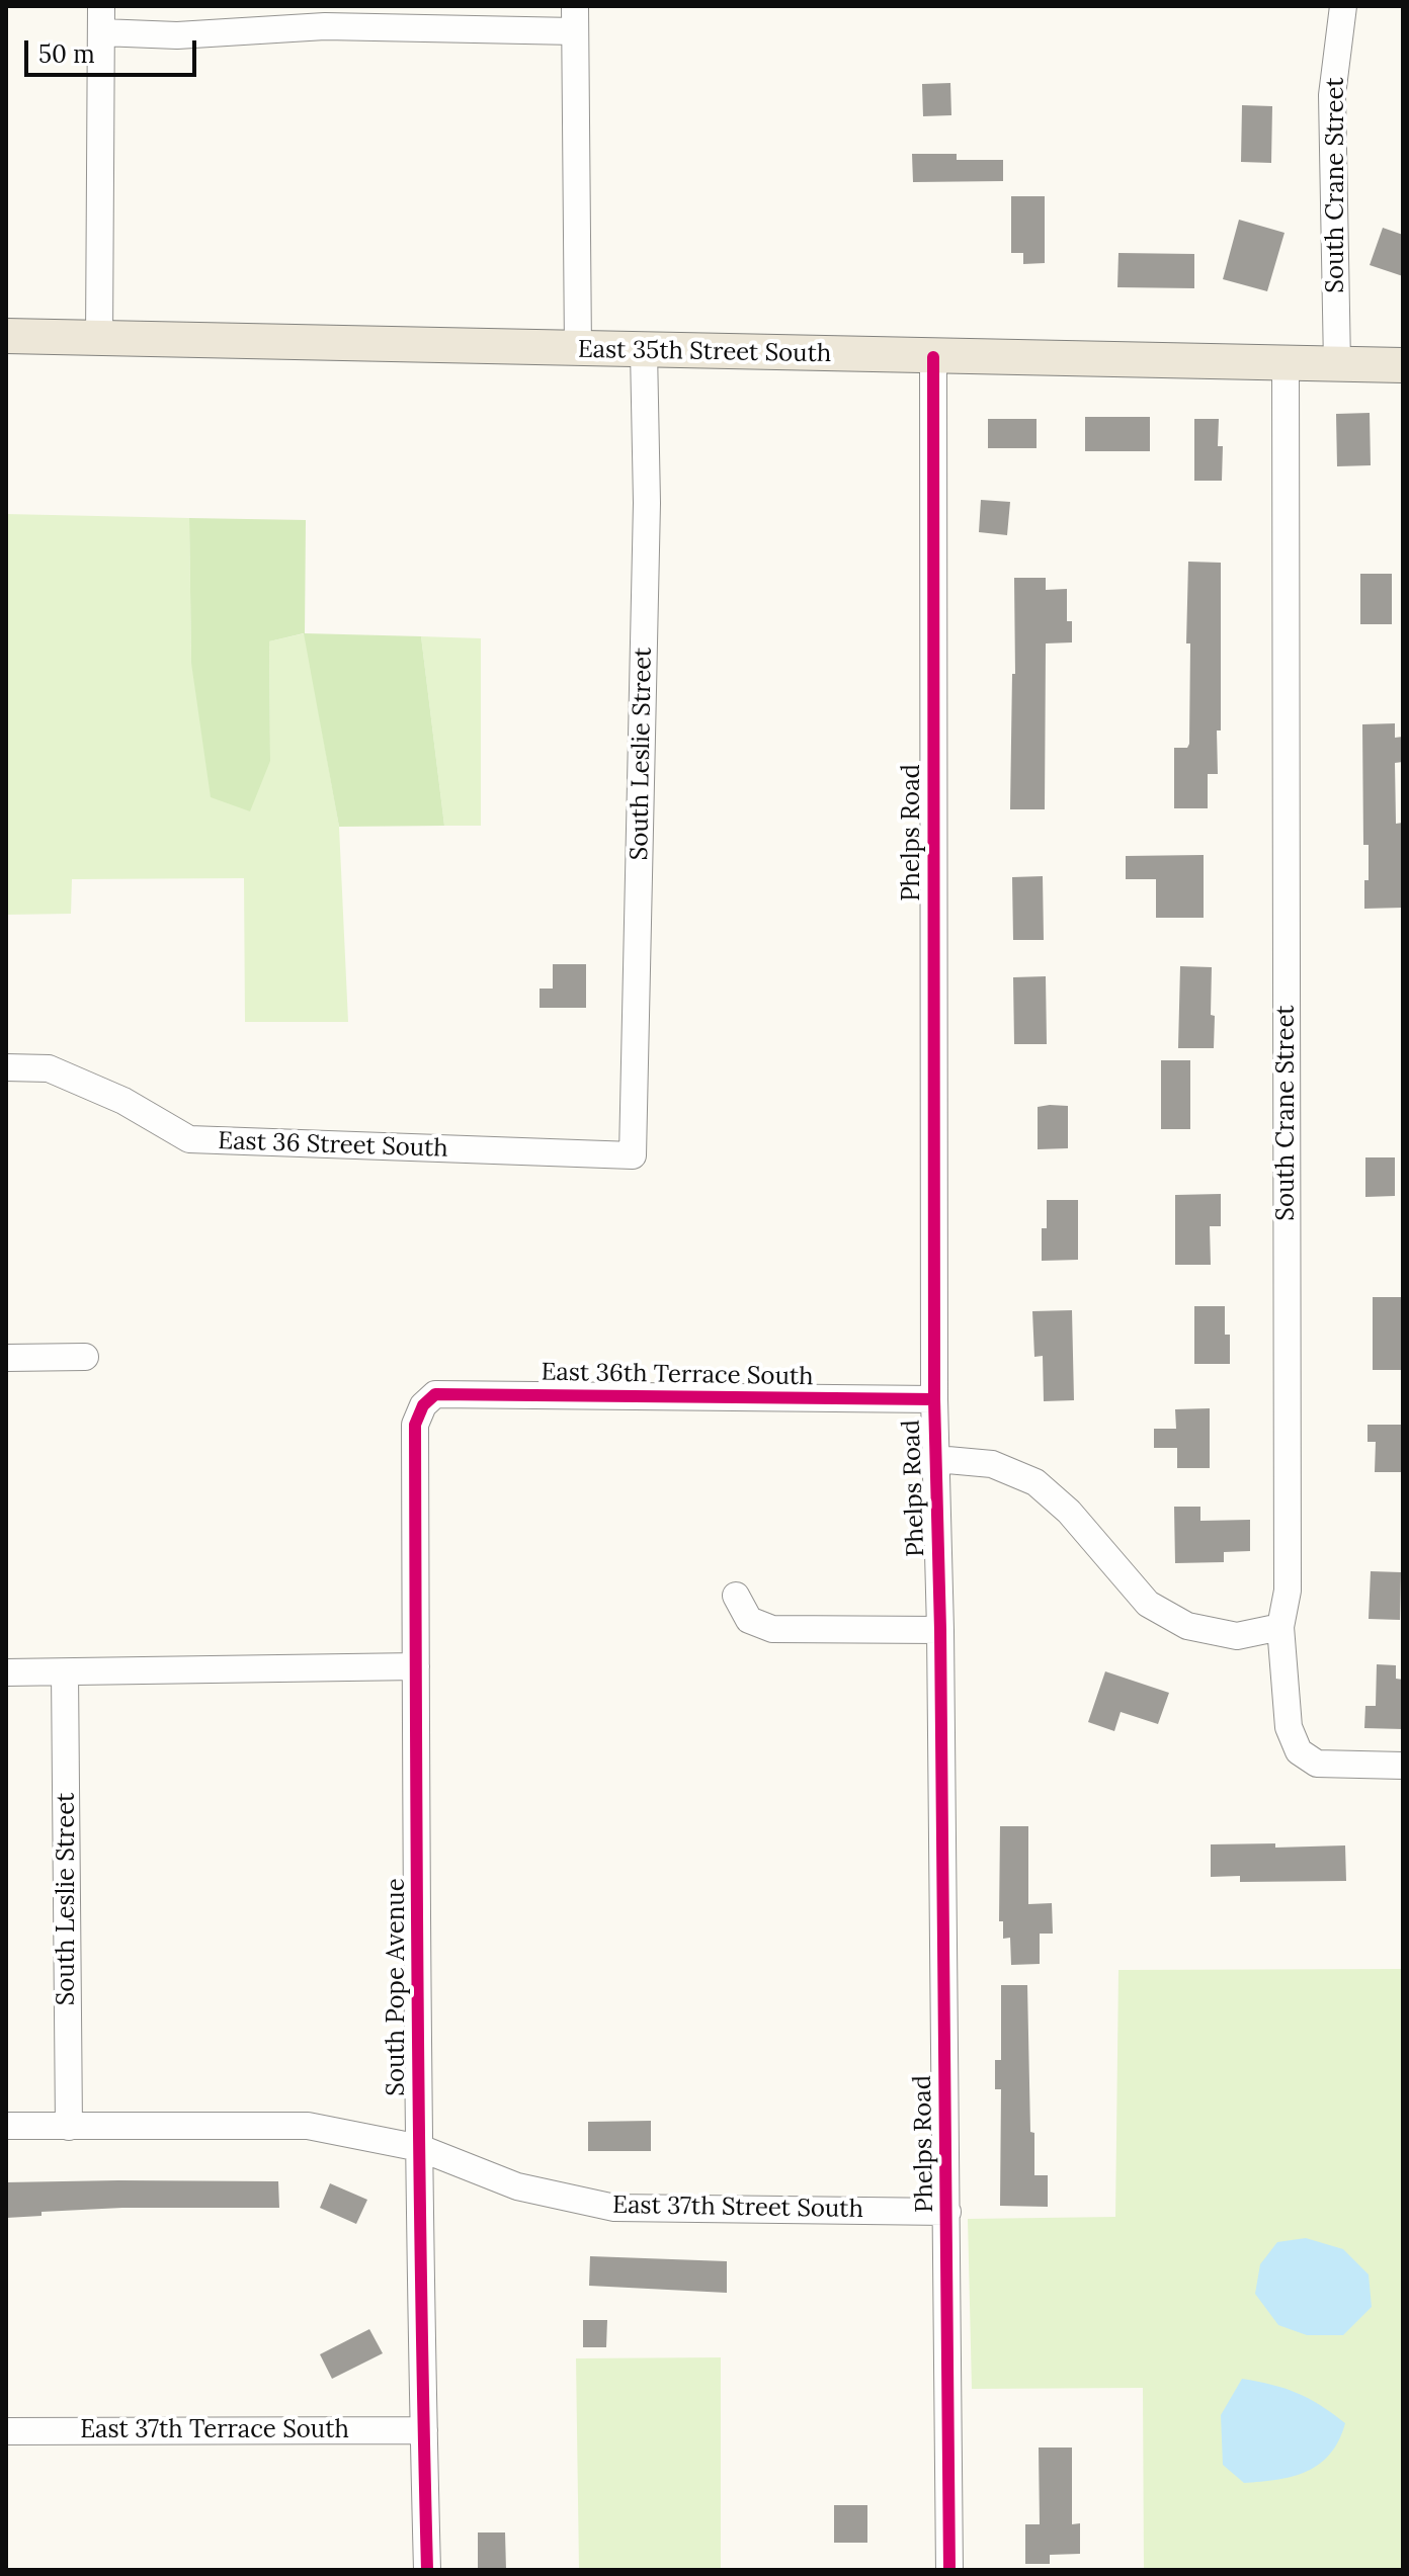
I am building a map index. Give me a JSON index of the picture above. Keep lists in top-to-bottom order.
{
  "streets": {
    "main road": ["East 35th Street South"],
    "street": [
      "South Crane Street",
      "South Leslie Street",
      "Phelps Road",
      "East 36 Street South",
      "East 36th Terrace South",
      "South Pope Avenue",
      "East 37th Street South",
      "East 37th Terrace South"
    ]
  },
  "crossings": [
    ["South Crane Street", "East 35th Street South"],
    ["East 35th Street South", "South Leslie Street"],
    ["East 35th Street South", "Phelps Road"],
    ["South Leslie Street", "East 36 Street South"],
    ["South Leslie Street", "East 37th Street South"],
    ["Phelps Road", "East 36th Terrace South"],
    ["Phelps Road", "East 37th Street South"],
    ["East 36th Terrace South", "South Pope Avenue"],
    ["South Pope Avenue", "East 37th Street South"],
    ["South Pope Avenue", "East 37th Terrace South"]
  ],
  "scale_bar": "50 m"
}
